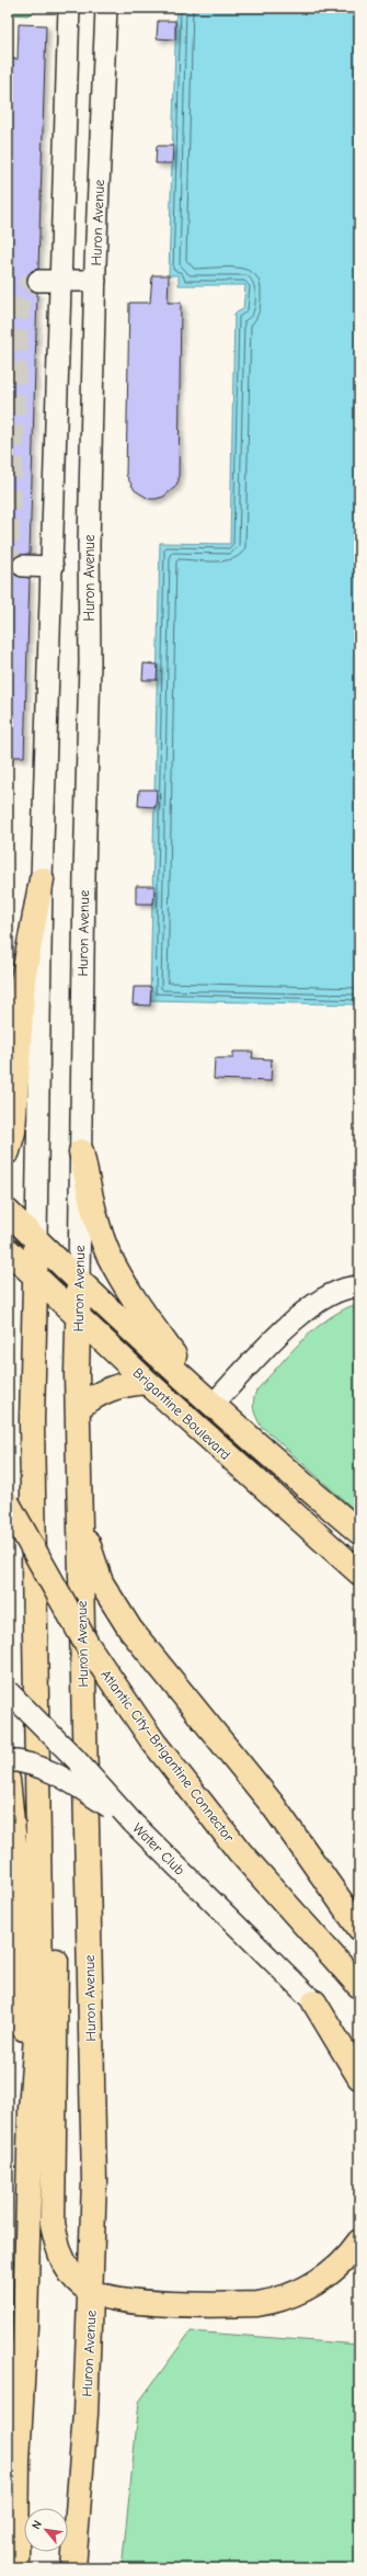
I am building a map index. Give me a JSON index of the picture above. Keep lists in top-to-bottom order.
{
  "streets": {
    "main road": ["Huron Avenue", "Brigantine Boulevard", "Atlantic City–Brigantine Connector"],
    "street": ["Water Club"]
  },
  "crossings": [
    ["Huron Avenue", "Brigantine Boulevard"]
  ],
  "north": "top left"
}
